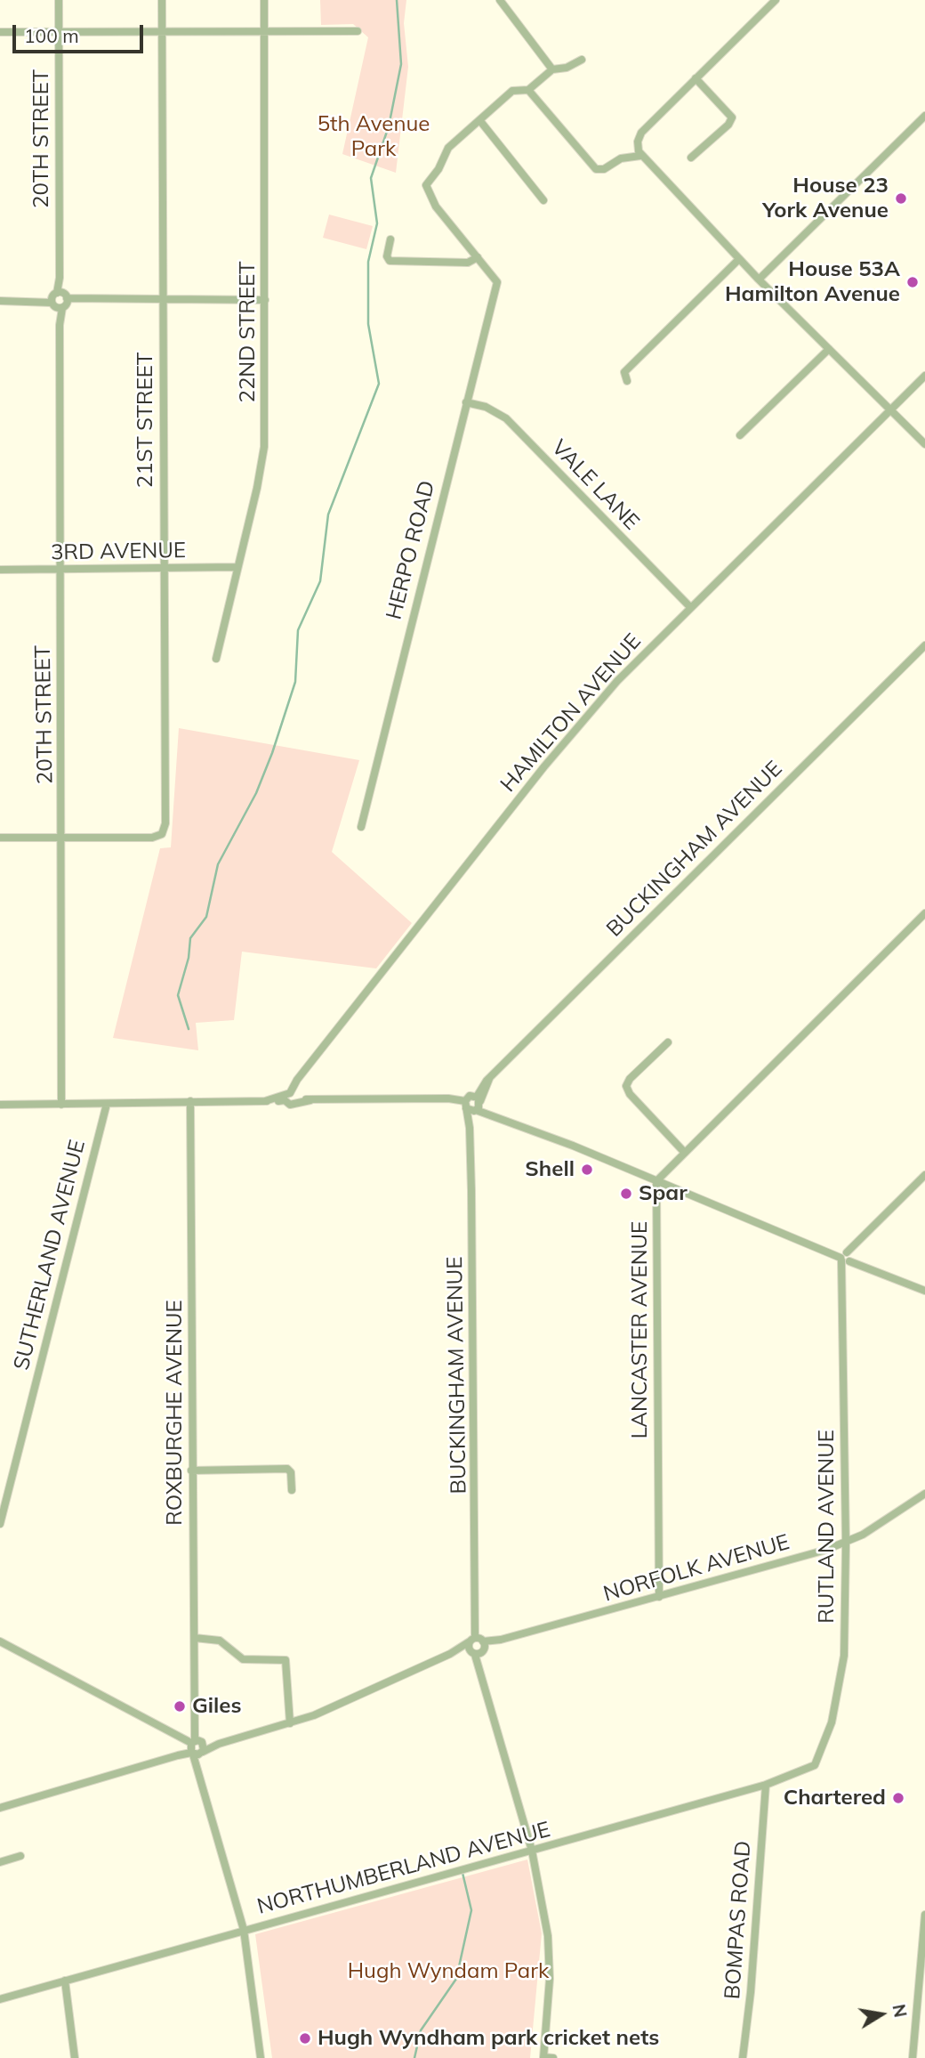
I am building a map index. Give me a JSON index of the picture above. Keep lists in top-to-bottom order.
{
  "streets": {
    "street": [
      "20TH STREET",
      "22ND STREET",
      "21ST STREET",
      "VALE LANE",
      "HERPO ROAD",
      "3RD AVENUE",
      "HAMILTON AVENUE",
      "BUCKINGHAM AVENUE",
      "SUTHERLAND AVENUE",
      "LANCASTER AVENUE",
      "ROXBURGHE AVENUE",
      "RUTLAND AVENUE",
      "NORFOLK AVENUE",
      "NORTHUMBERLAND AVENUE",
      "BOMPAS ROAD"
    ]
  },
  "crossings": [
    ["20TH STREET", "21ST STREET"],
    ["20TH STREET", "3RD AVENUE"],
    ["22ND STREET", "3RD AVENUE"],
    ["21ST STREET", "3RD AVENUE"],
    ["VALE LANE", "HERPO ROAD"],
    ["VALE LANE", "HAMILTON AVENUE"],
    ["BUCKINGHAM AVENUE", "NORFOLK AVENUE"],
    ["LANCASTER AVENUE", "NORFOLK AVENUE"],
    ["ROXBURGHE AVENUE", "NORTHUMBERLAND AVENUE"],
    ["RUTLAND AVENUE", "NORFOLK AVENUE"],
    ["RUTLAND AVENUE", "NORTHUMBERLAND AVENUE"],
    ["NORTHUMBERLAND AVENUE", "BOMPAS ROAD"]
  ],
  "parks": ["5th Avenue Park", "Hugh Wyndam Park"],
  "places": [
    "House 23 York Avenue",
    "House 53A Hamilton Avenue",
    "Shell",
    "Spar",
    "Giles",
    "Chartered",
    "Hugh Wyndham park cricket nets"
  ],
  "scale_bar": "100 m",
  "north": "right"
}
